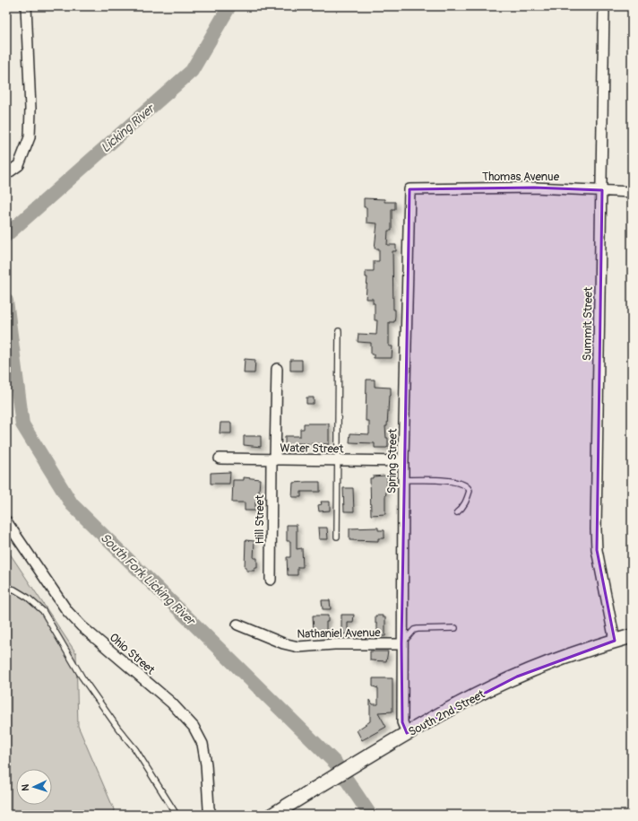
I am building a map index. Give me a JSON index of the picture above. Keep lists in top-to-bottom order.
{
  "streets": {
    "street": [
      "Thomas Avenue",
      "Summit Street",
      "Water Street",
      "Spring Street",
      "Hill Street",
      "Nathaniel Avenue",
      "Ohio Street",
      "South 2nd Street"
    ]
  },
  "crossings": [
    ["Thomas Avenue", "Summit Street"],
    ["Thomas Avenue", "Spring Street"],
    ["Summit Street", "South 2nd Street"],
    ["Water Street", "Spring Street"],
    ["Water Street", "Hill Street"],
    ["Spring Street", "Nathaniel Avenue"],
    ["Spring Street", "South 2nd Street"]
  ],
  "water": ["Licking River", "South Fork Licking River"],
  "north": "left"
}
